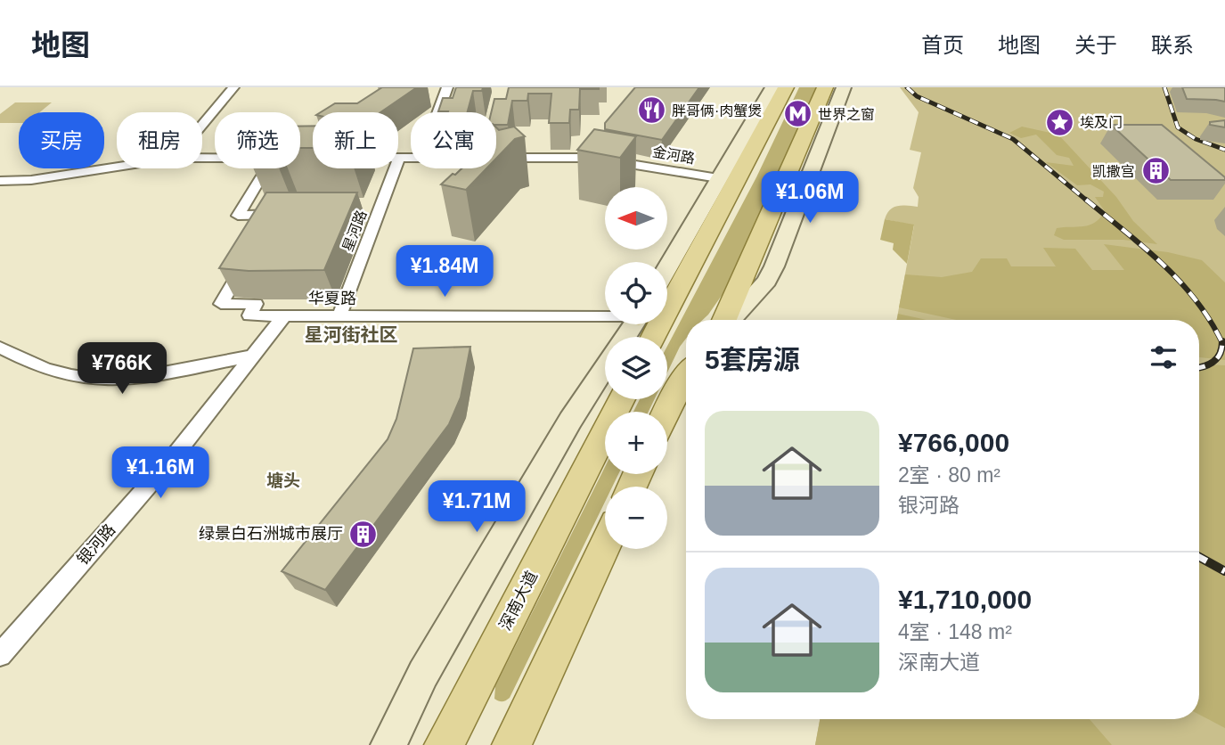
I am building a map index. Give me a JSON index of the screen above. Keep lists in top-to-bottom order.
{
  "streets": {
    "main road": ["深南大道"],
    "street": [
      "金河路",
      "星河路",
      "华夏路",
      "银河路"
    ]
  },
  "crossings": [
    ["金河路", "星河路"],
    ["星河路", "华夏路"],
    ["华夏路", "银河路"]
  ],
  "districts": ["星河街社区", "塘头"],
  "places": {
    "restaurant": ["胖哥俩·肉蟹煲"],
    "metro station": ["世界之窗"],
    "place": ["埃及门"],
    "building": ["凯撒宫", "绿景白石洲城市展厅"]
  },
  "north": "left",
  "page": {
    "header": "地图",
    "nav": [
      "首页",
      "地图",
      "关于",
      "联系"
    ],
    "chip": [
      "买房",
      "租房",
      "筛选",
      "新上",
      "公寓"
    ],
    "price": [
      "¥1.06M",
      "¥1.84M",
      "¥766K",
      "¥1.16M",
      "¥1.71M"
    ],
    "map_buttons": ["+", "−"],
    "heading": "5套房源",
    "list": [
      {
        "name": "¥766,000",
        "note": "2室 · 80 m² · 银河路"
      },
      {
        "name": "¥1,710,000",
        "note": "4室 · 148 m² · 深南大道"
      }
    ]
  }
}
